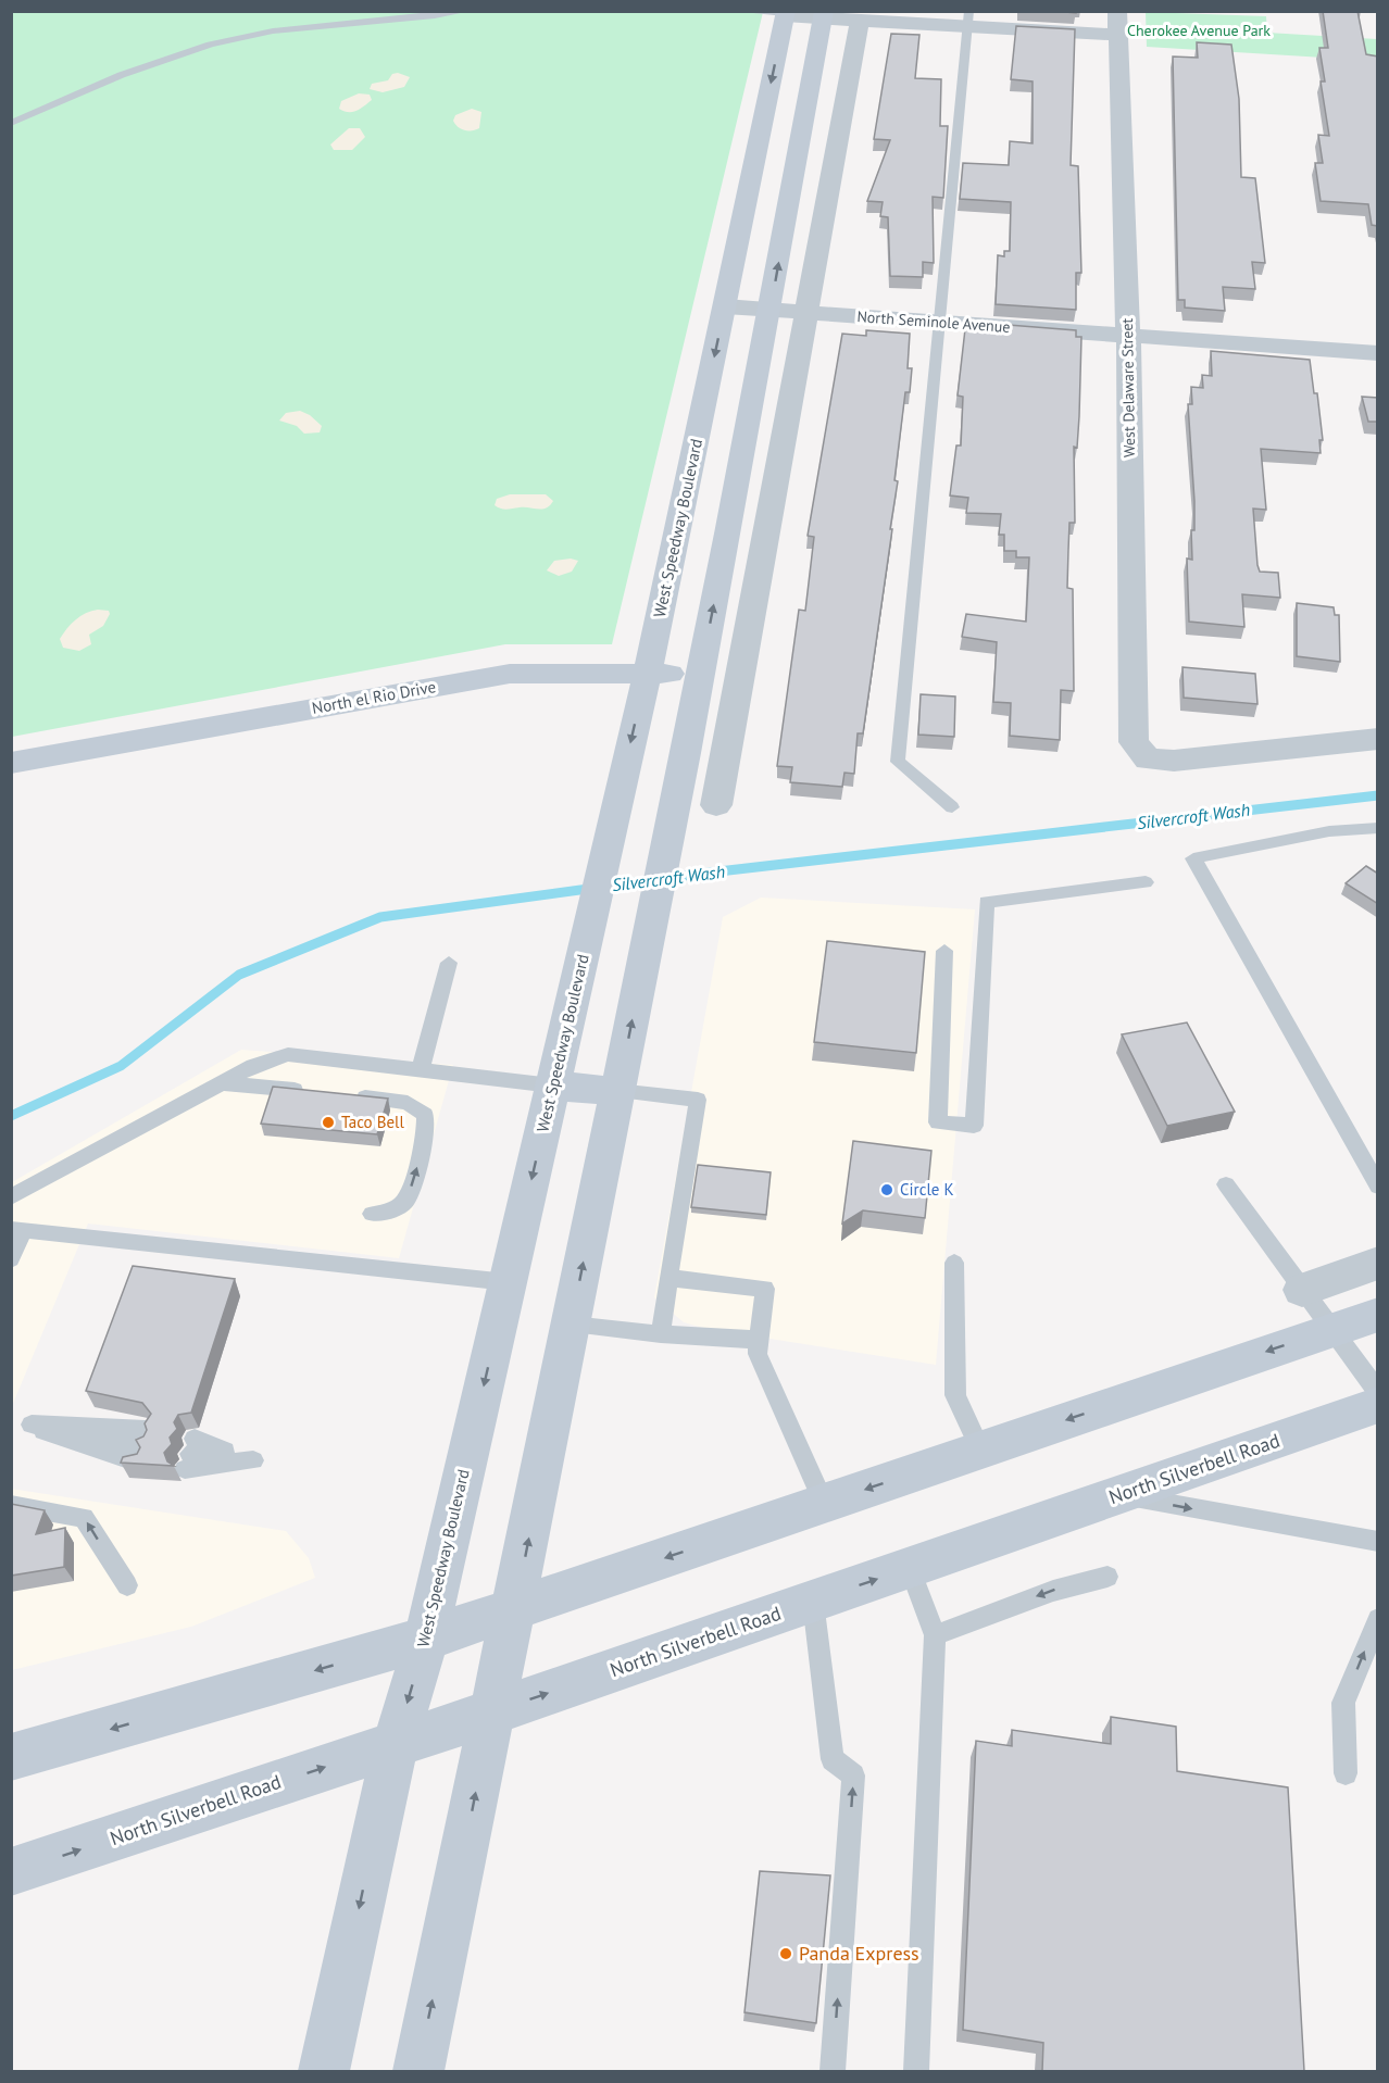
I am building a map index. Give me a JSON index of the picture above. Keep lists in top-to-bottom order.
{
  "streets": {
    "main road": ["West Speedway Boulevard", "North el Rio Drive", "North Silverbell Road"],
    "street": ["North Seminole Avenue", "West Delaware Street"]
  },
  "crossings": [
    ["North Seminole Avenue", "West Delaware Street"],
    ["North Seminole Avenue", "West Speedway Boulevard"],
    ["West Speedway Boulevard", "North el Rio Drive"],
    ["West Speedway Boulevard", "North Silverbell Road"]
  ],
  "water": ["Silvercroft Wash"],
  "parks": ["Cherokee Avenue Park"],
  "places": ["Taco Bell", "Circle K", "Panda Express"]
}
